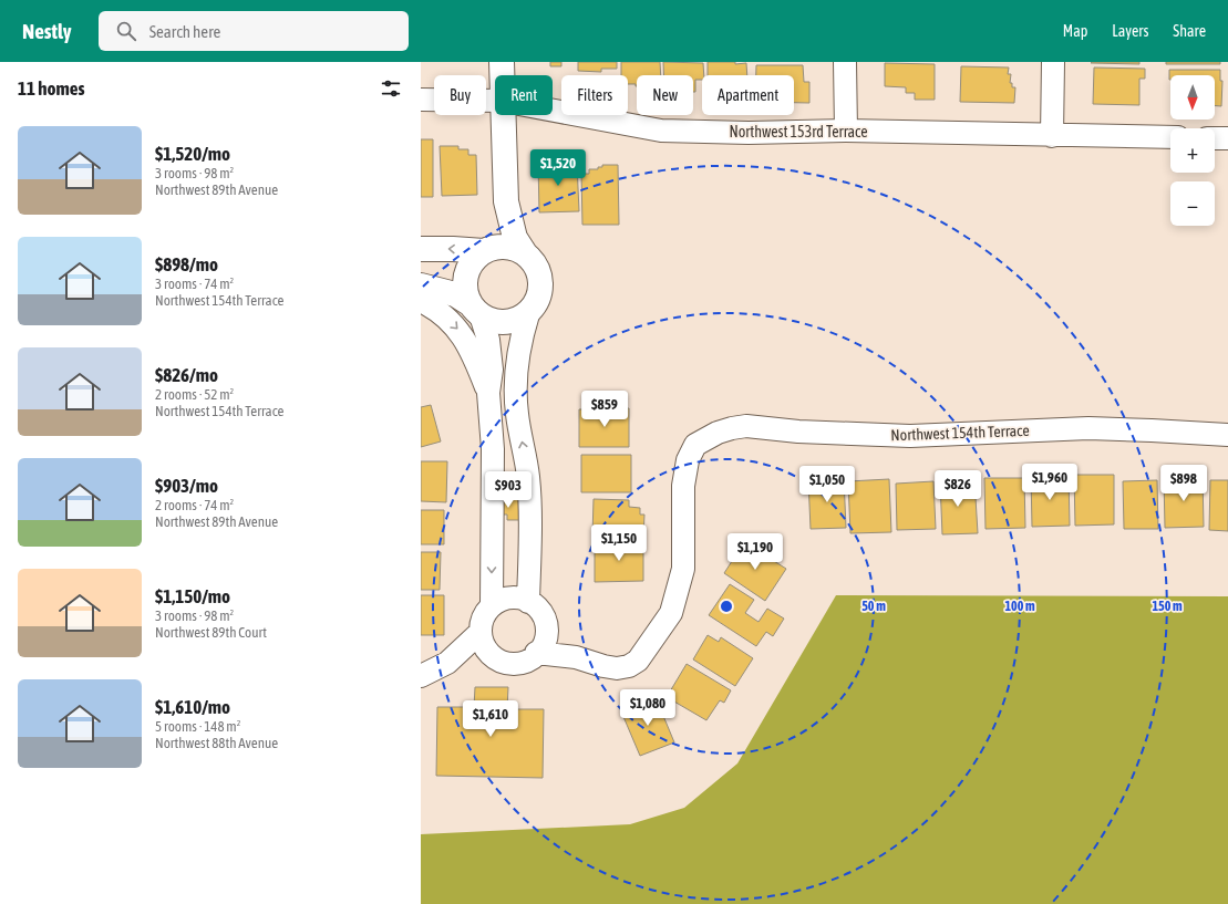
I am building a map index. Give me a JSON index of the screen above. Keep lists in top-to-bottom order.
{
  "streets": {
    "street": ["Northwest 153rd Terrace", "Northwest 154th Terrace"]
  },
  "north": "bottom",
  "page": {
    "header": "Nestly",
    "search": "Search here",
    "nav": ["Map", "Layers", "Share"],
    "heading": "11 homes",
    "map_buttons": ["+", "−"],
    "chip": [
      "Buy",
      "Rent",
      "Filters",
      "New",
      "Apartment"
    ],
    "list": [
      {
        "name": "$1,520/mo",
        "note": "3 rooms · 98 m² · Northwest 89th Avenue"
      },
      {
        "name": "$898/mo",
        "note": "3 rooms · 74 m² · Northwest 154th Terrace"
      },
      {
        "name": "$826/mo",
        "note": "2 rooms · 52 m² · Northwest 154th Terrace"
      },
      {
        "name": "$903/mo",
        "note": "2 rooms · 74 m² · Northwest 89th Avenue"
      },
      {
        "name": "$1,150/mo",
        "note": "3 rooms · 98 m² · Northwest 89th Court"
      },
      {
        "name": "$1,610/mo",
        "note": "5 rooms · 148 m² · Northwest 88th Avenue"
      }
    ],
    "price": [
      "$1,520",
      "$859",
      "$1,960",
      "$898",
      "$1,050",
      "$826",
      "$903",
      "$1,150",
      "$1,190",
      "$1,080",
      "$1,610"
    ]
  },
  "rings": ["50 m", "100 m", "150 m"]
}
